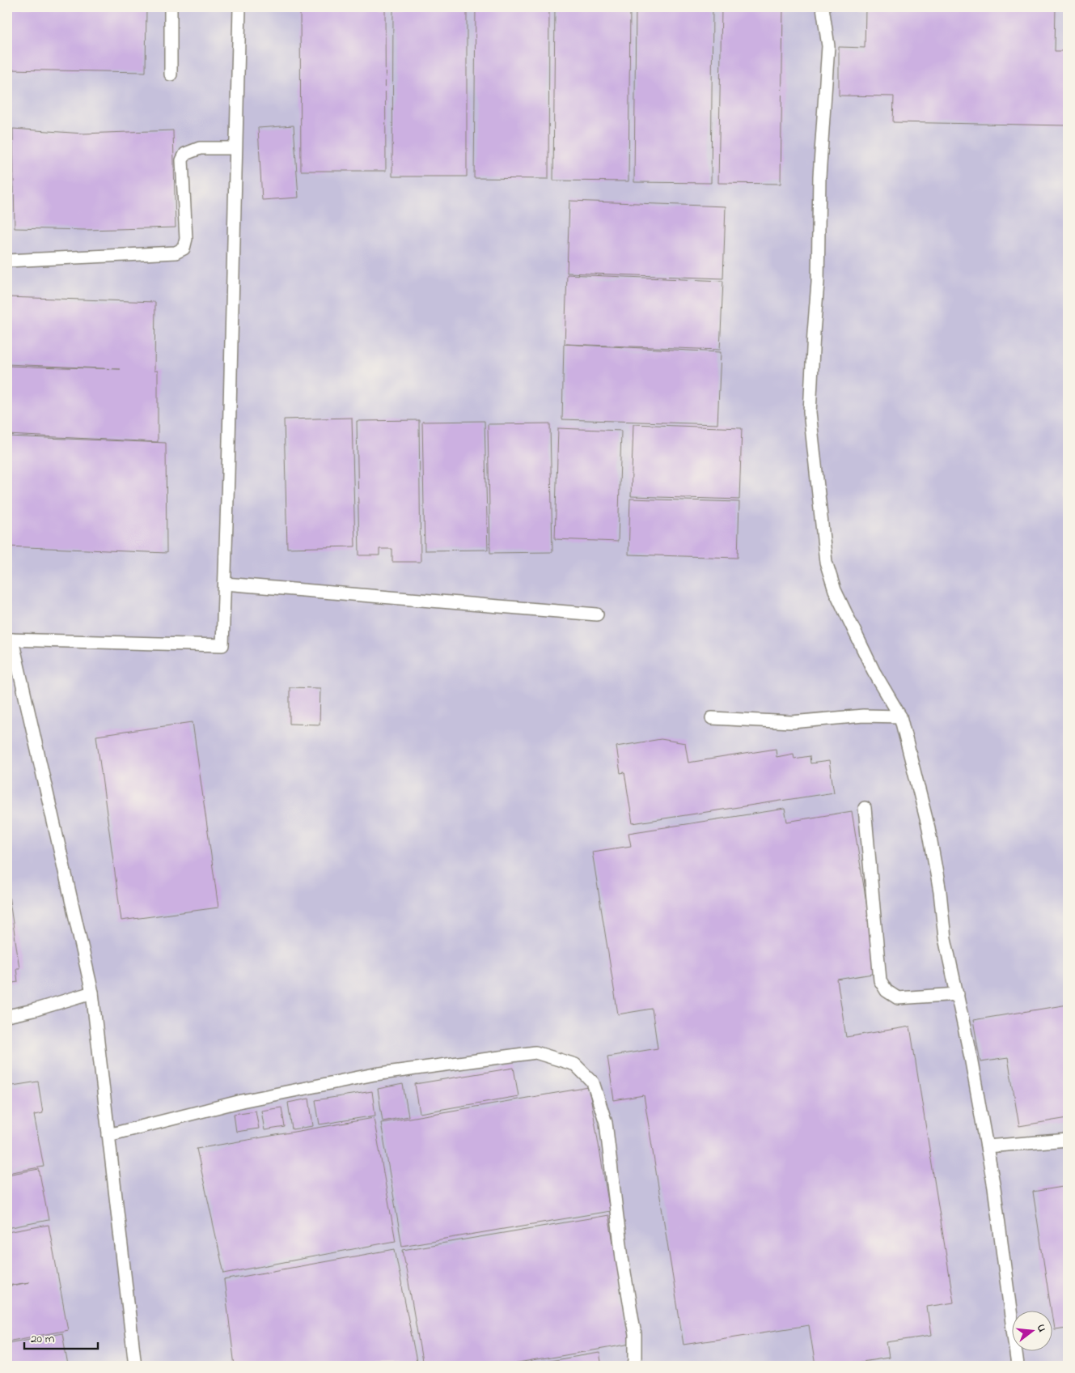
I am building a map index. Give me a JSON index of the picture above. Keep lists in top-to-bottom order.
{
  "scale_bar": "20 m",
  "north": "right"
}
